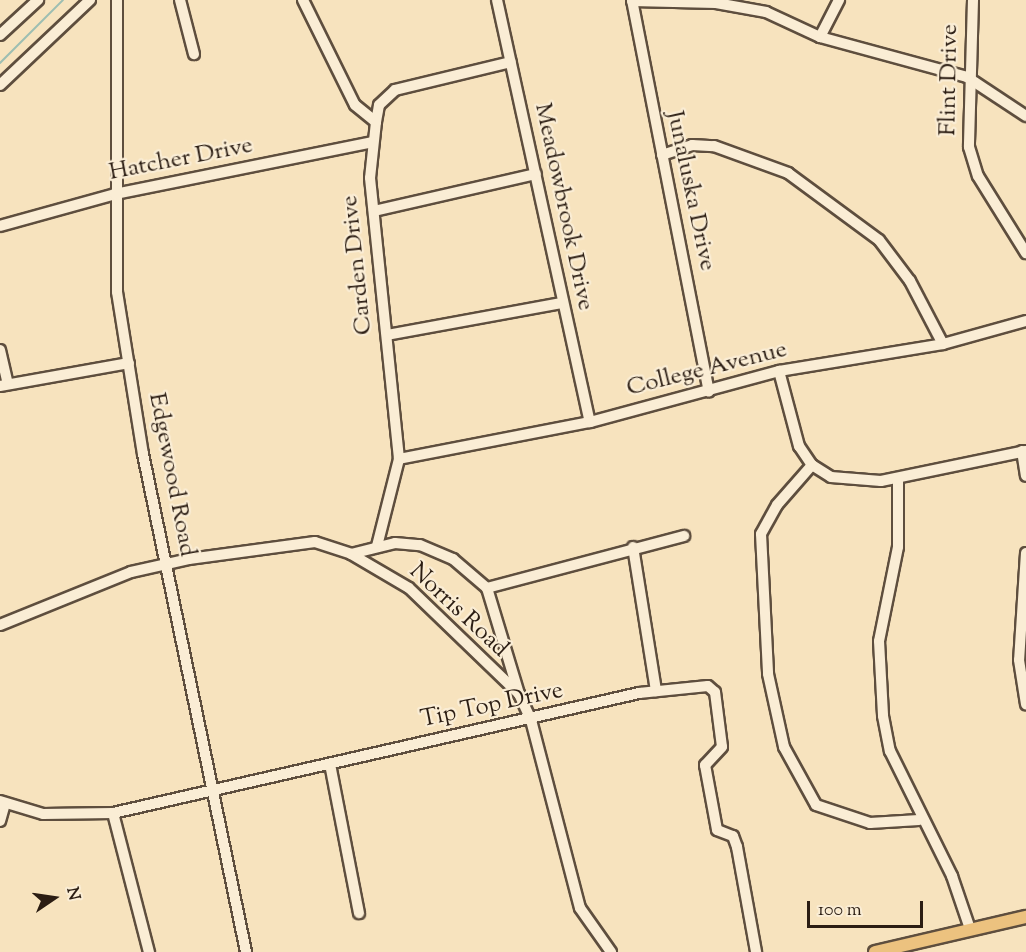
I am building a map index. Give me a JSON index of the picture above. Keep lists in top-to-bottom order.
{
  "streets": {
    "street": [
      "Flint Drive",
      "Hatcher Drive",
      "Junaluska Drive",
      "Meadowbrook Drive",
      "Carden Drive",
      "College Avenue",
      "Edgewood Road",
      "Norris Road",
      "Tip Top Drive"
    ]
  },
  "crossings": [
    ["Hatcher Drive", "Carden Drive"],
    ["Hatcher Drive", "Edgewood Road"],
    ["Junaluska Drive", "College Avenue"],
    ["Meadowbrook Drive", "College Avenue"],
    ["Carden Drive", "College Avenue"],
    ["Edgewood Road", "Norris Road"],
    ["Edgewood Road", "Tip Top Drive"],
    ["Norris Road", "Tip Top Drive"]
  ],
  "scale_bar": "100 m",
  "north": "right"
}
